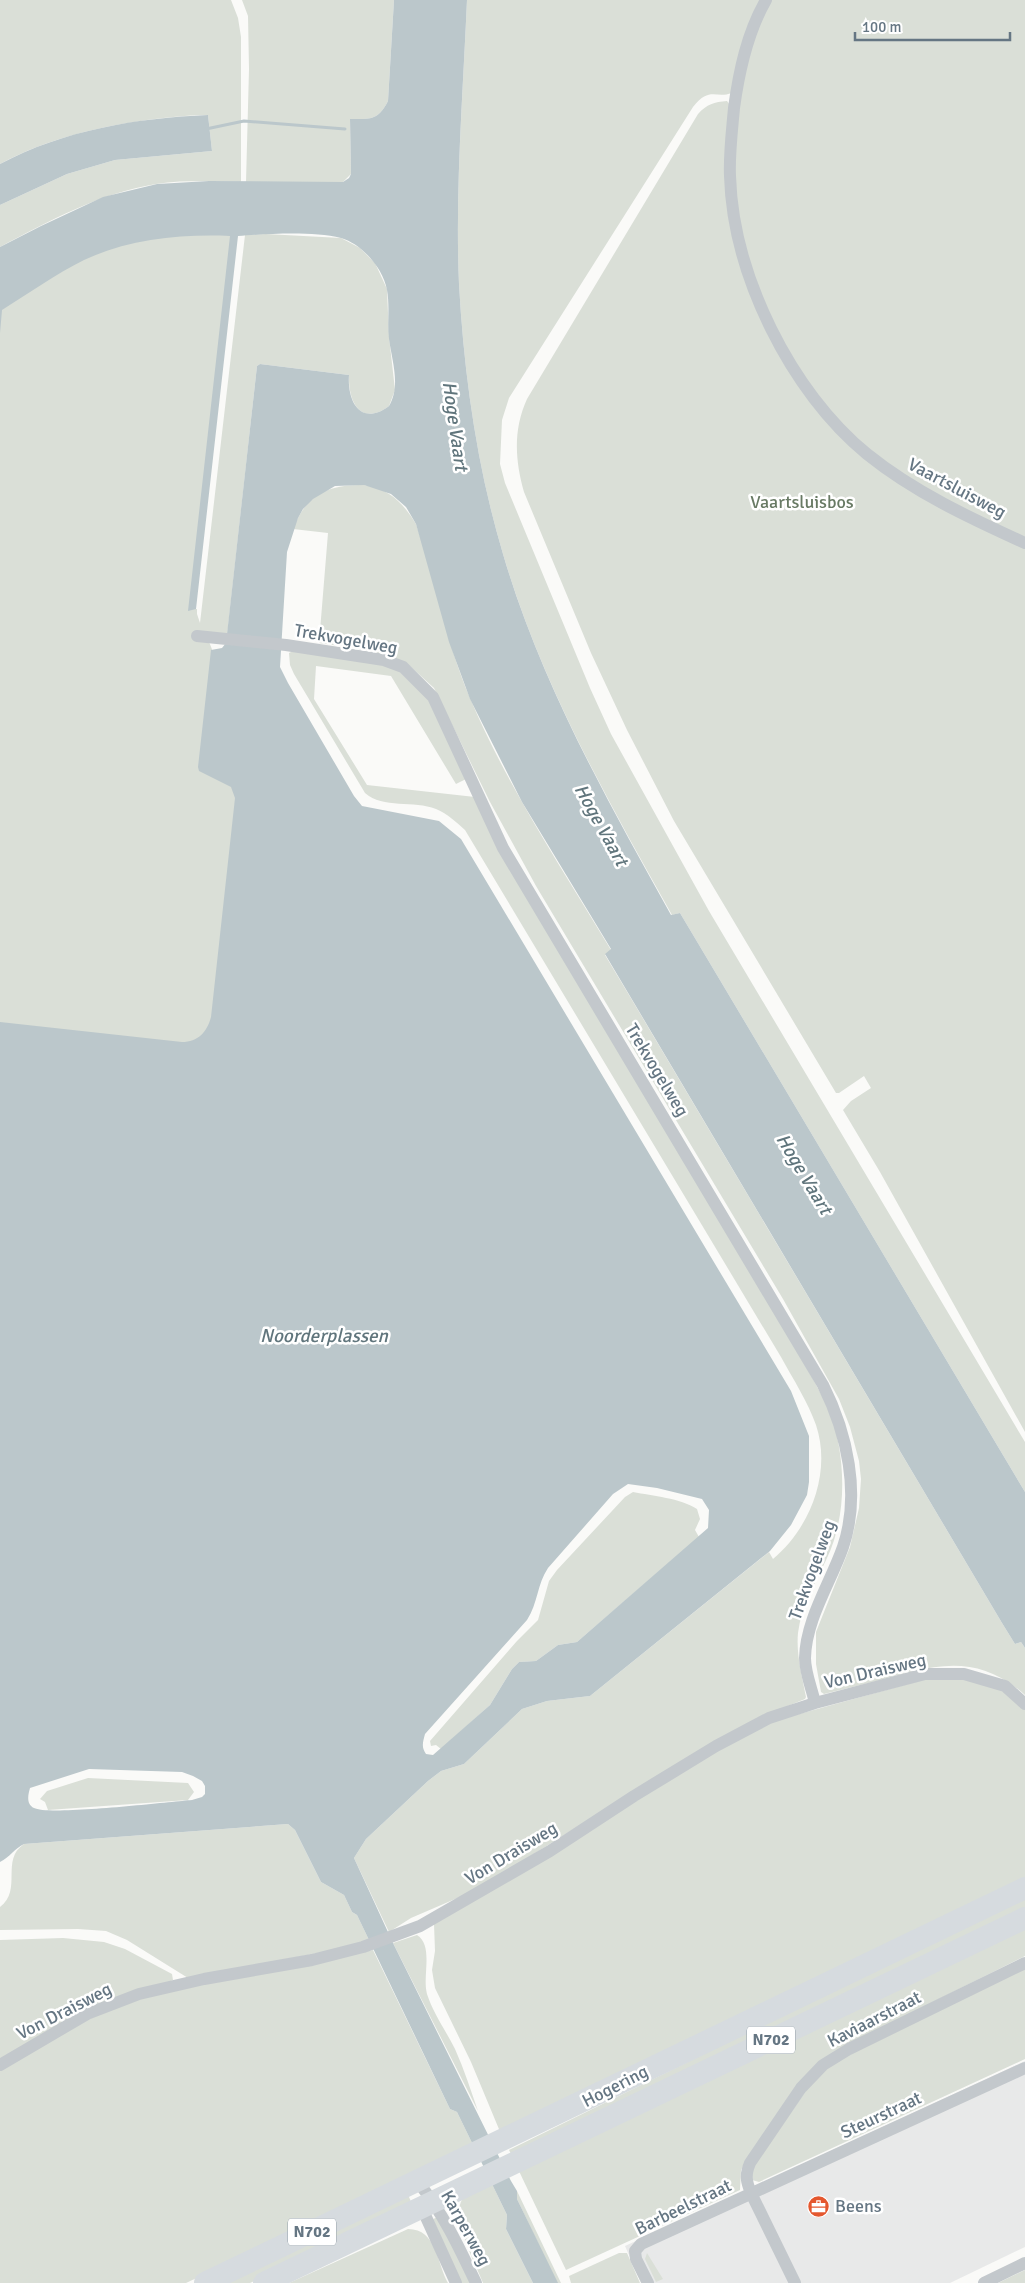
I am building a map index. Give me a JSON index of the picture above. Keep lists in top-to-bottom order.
{
  "streets": {
    "highway": ["N702", "Hogering"],
    "street": [
      "Vaartsluisweg",
      "Trekvogelweg",
      "Von Draisweg",
      "Kaviaarstraat",
      "Steurstraat",
      "Barbeelstraat",
      "Karperweg"
    ]
  },
  "crossings": [
    ["Trekvogelweg", "Von Draisweg"],
    ["Kaviaarstraat", "Steurstraat"],
    ["Kaviaarstraat", "Barbeelstraat"],
    ["Hogering", "Karperweg"],
    ["Steurstraat", "Barbeelstraat"]
  ],
  "water": ["Hoge Vaart", "Noorderplassen"],
  "parks": ["Vaartsluisbos"],
  "places": {
    "office": ["Beens"]
  },
  "scale_bar": "100 m"
}
